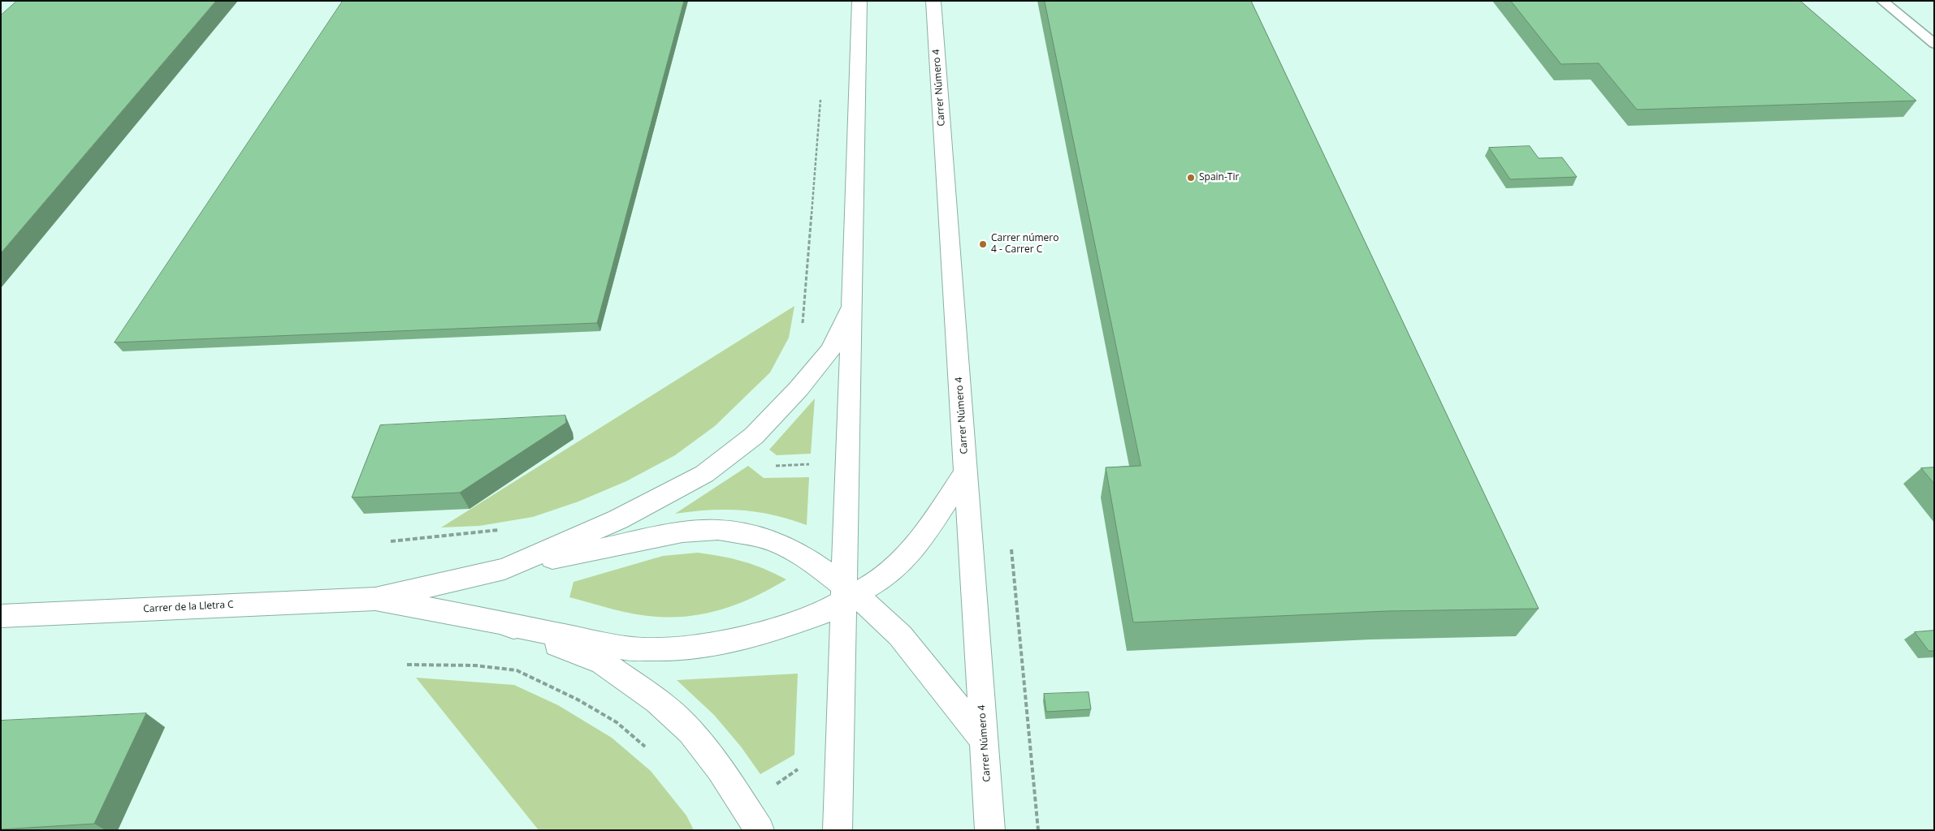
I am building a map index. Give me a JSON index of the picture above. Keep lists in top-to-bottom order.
{
  "streets": {
    "street": ["Carrer Número 4", "Carrer de la Lletra C"]
  },
  "places": ["Spain-Tir", "Carrer número 4 - Carrer C"]
}
